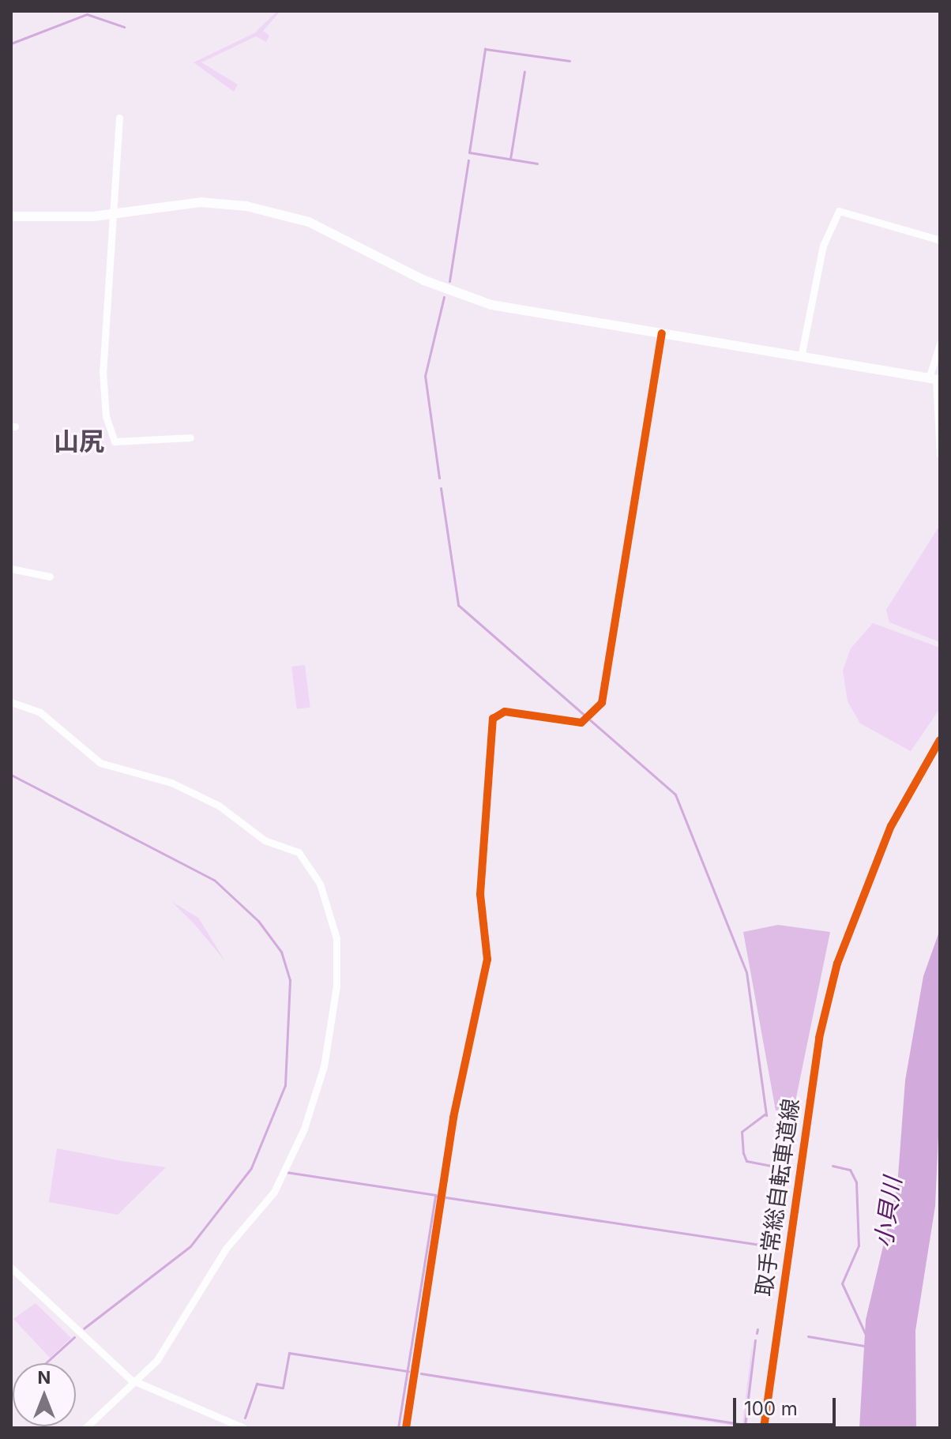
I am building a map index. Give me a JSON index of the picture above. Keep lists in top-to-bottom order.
{
  "streets": {
    "cycle path": ["取手常総自転車道線"]
  },
  "districts": ["山尻"],
  "water": ["小貝川"],
  "scale_bar": "100 m",
  "north": "top"
}
